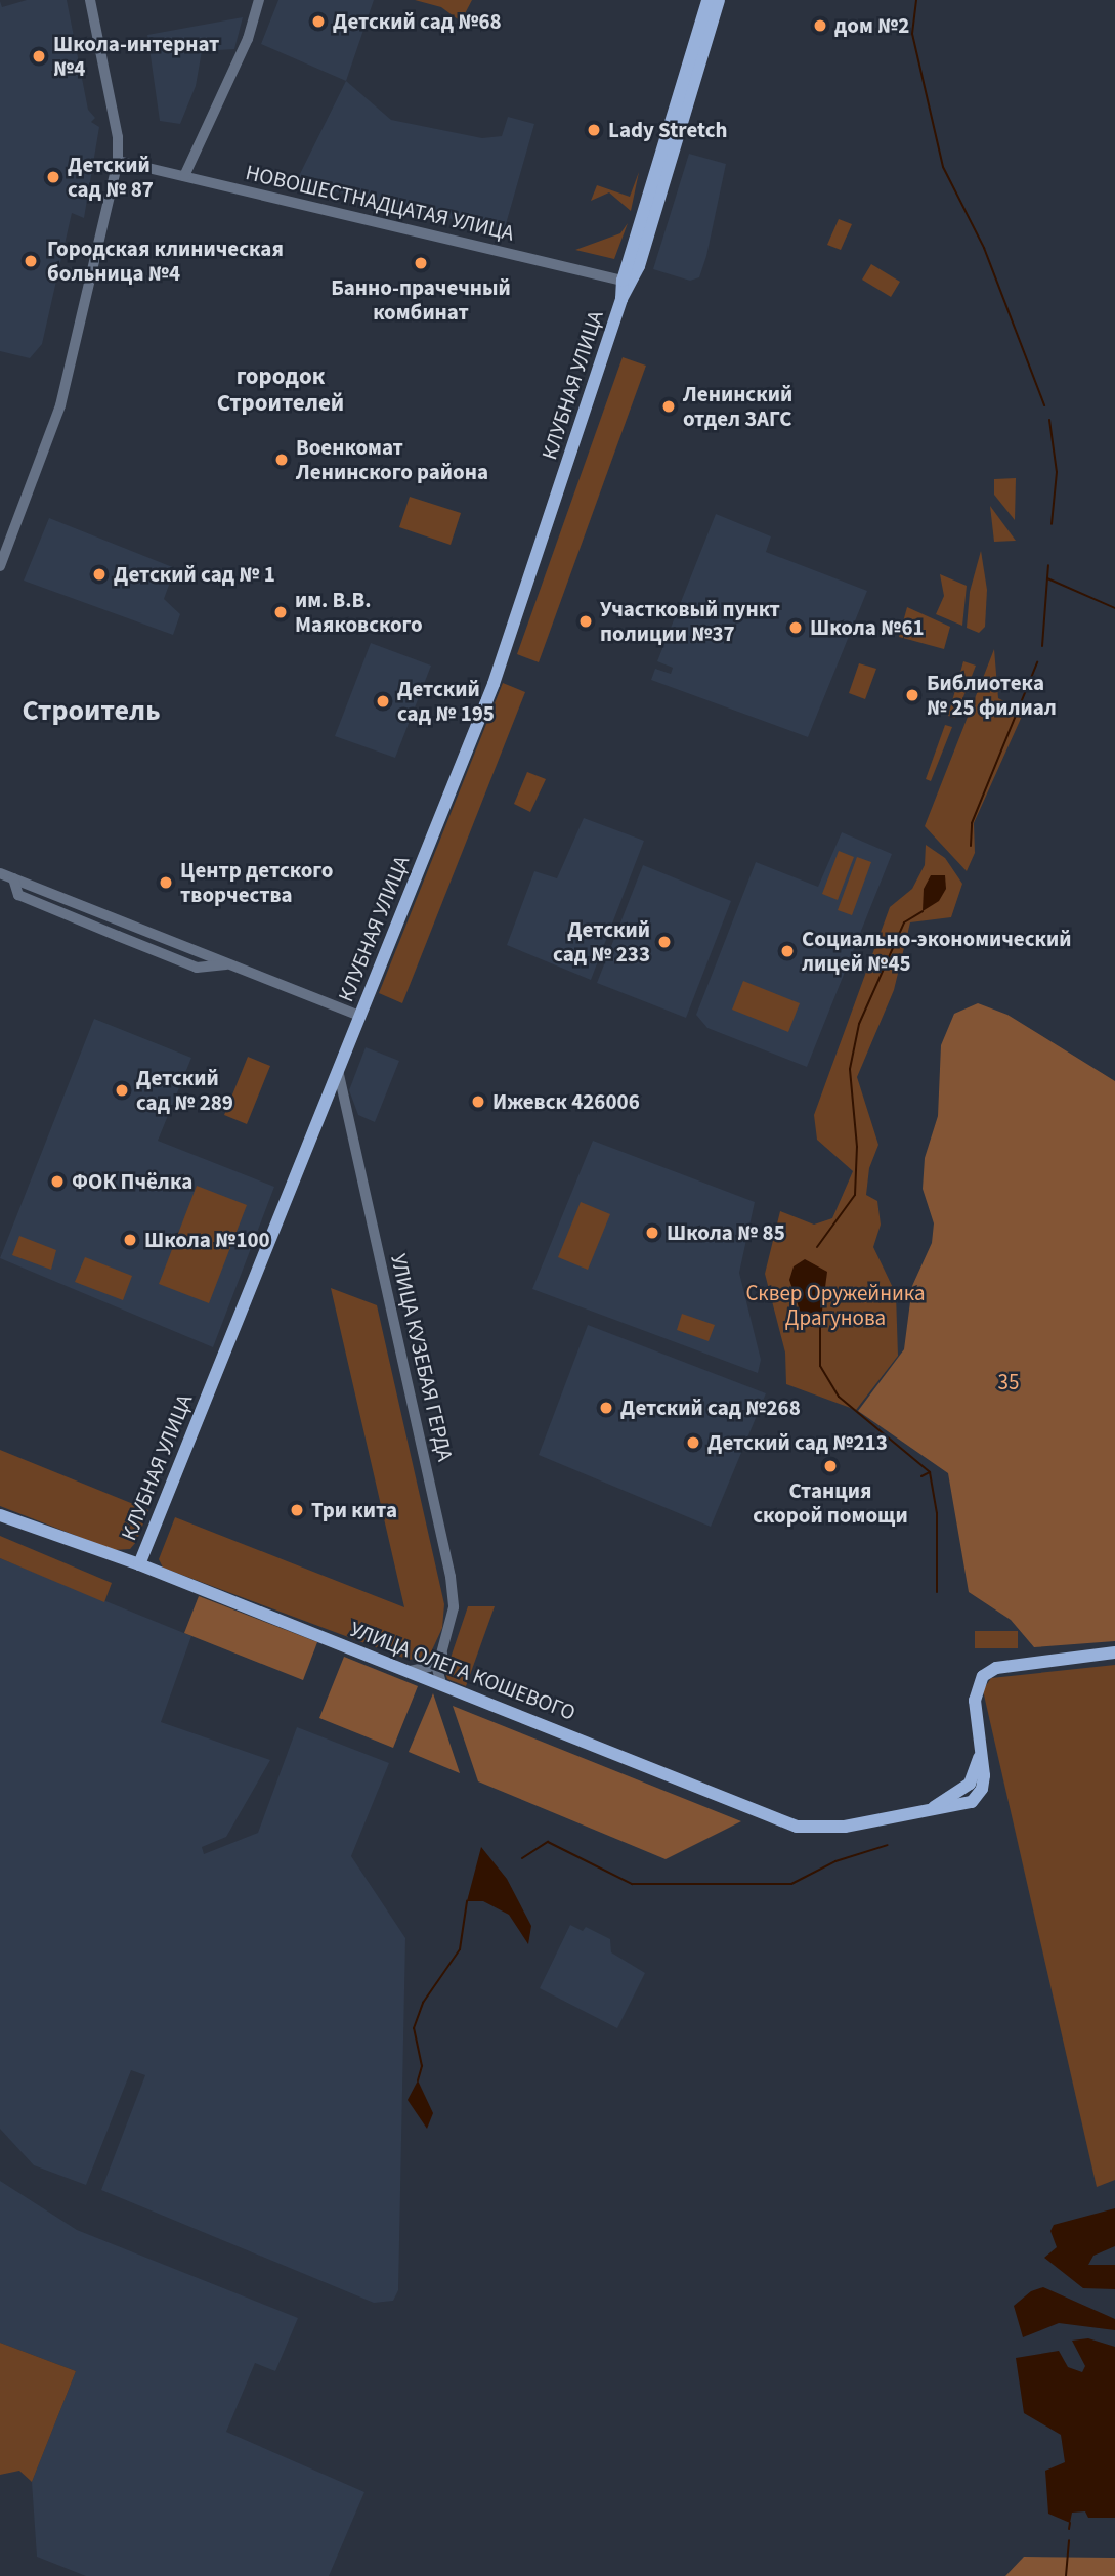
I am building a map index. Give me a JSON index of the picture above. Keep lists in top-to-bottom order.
{
  "streets": {
    "main road": ["КЛУБНАЯ УЛИЦА", "УЛИЦА ОЛЕГА КОШЕВОГО"],
    "street": ["НОВОШЕСТНАДЦАТАЯ УЛИЦА", "УЛИЦА КУЗЕБАЯ ГЕРДА"]
  },
  "crossings": [
    ["НОВОШЕСТНАДЦАТАЯ УЛИЦА", "КЛУБНАЯ УЛИЦА"],
    ["КЛУБНАЯ УЛИЦА", "УЛИЦА КУЗЕБАЯ ГЕРДА"],
    ["КЛУБНАЯ УЛИЦА", "УЛИЦА ОЛЕГА КОШЕВОГО"],
    ["УЛИЦА КУЗЕБАЯ ГЕРДА", "УЛИЦА ОЛЕГА КОШЕВОГО"]
  ],
  "districts": ["городок Строителей", "Строитель"],
  "parks": ["Сквер Оружейника Драгунова", "35"],
  "places": [
    "Детский сад №68",
    "дом №2",
    "Школа-интернат №4",
    "Lady Stretch",
    "Детский сад № 87",
    "Городская клиническая больница №4",
    "Банно-прачечный комбинат",
    "Ленинский отдел ЗАГС",
    "Военкомат Ленинского района",
    "Детский сад № 1",
    "им. В.В. Маяковского",
    "Участковый пункт полиции №37",
    "Школа №61",
    "Библиотека № 25 филиал",
    "Детский сад № 195",
    "Центр детского творчества",
    "Детский сад № 233",
    "Социально-экономический лицей №45",
    "Детский сад № 289",
    "Ижевск 426006",
    "ФОК Пчёлка",
    "Школа № 85",
    "Школа №100",
    "Детский сад №268",
    "Детский сад №213",
    "Станция скорой помощи",
    "Три кита"
  ]
}
